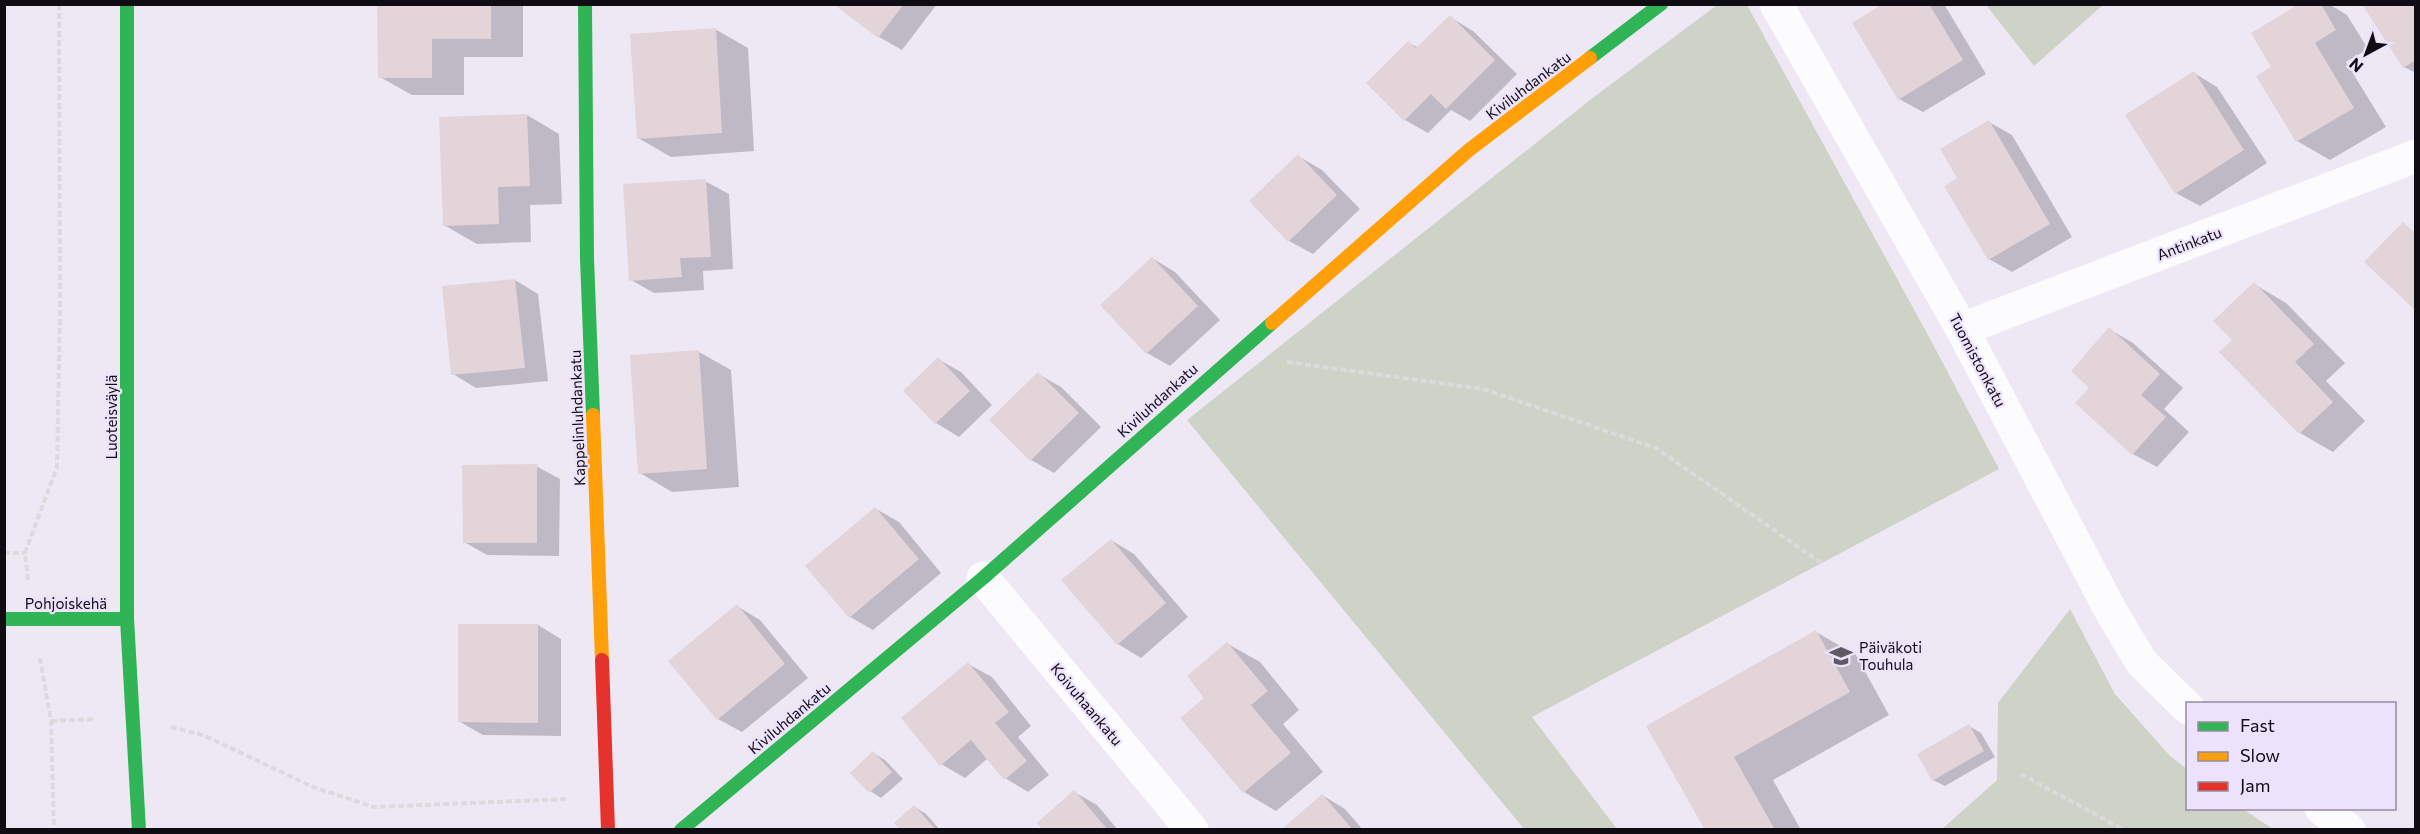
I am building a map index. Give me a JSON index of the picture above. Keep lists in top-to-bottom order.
{
  "streets": {
    "street": [
      "Kiviluhdankatu",
      "Antinkatu",
      "Tuomistonkatu",
      "Luoteisväylä",
      "Kappelinluhdankatu",
      "Pohjoiskehä",
      "Koivuhaankatu"
    ]
  },
  "crossings": [
    ["Kiviluhdankatu", "Koivuhaankatu"],
    ["Antinkatu", "Tuomistonkatu"],
    ["Luoteisväylä", "Pohjoiskehä"]
  ],
  "places": {
    "school or university": ["Päiväkoti Touhula"]
  },
  "legend": ["Fast", "Slow", "Jam"],
  "north": "bottom left"
}
